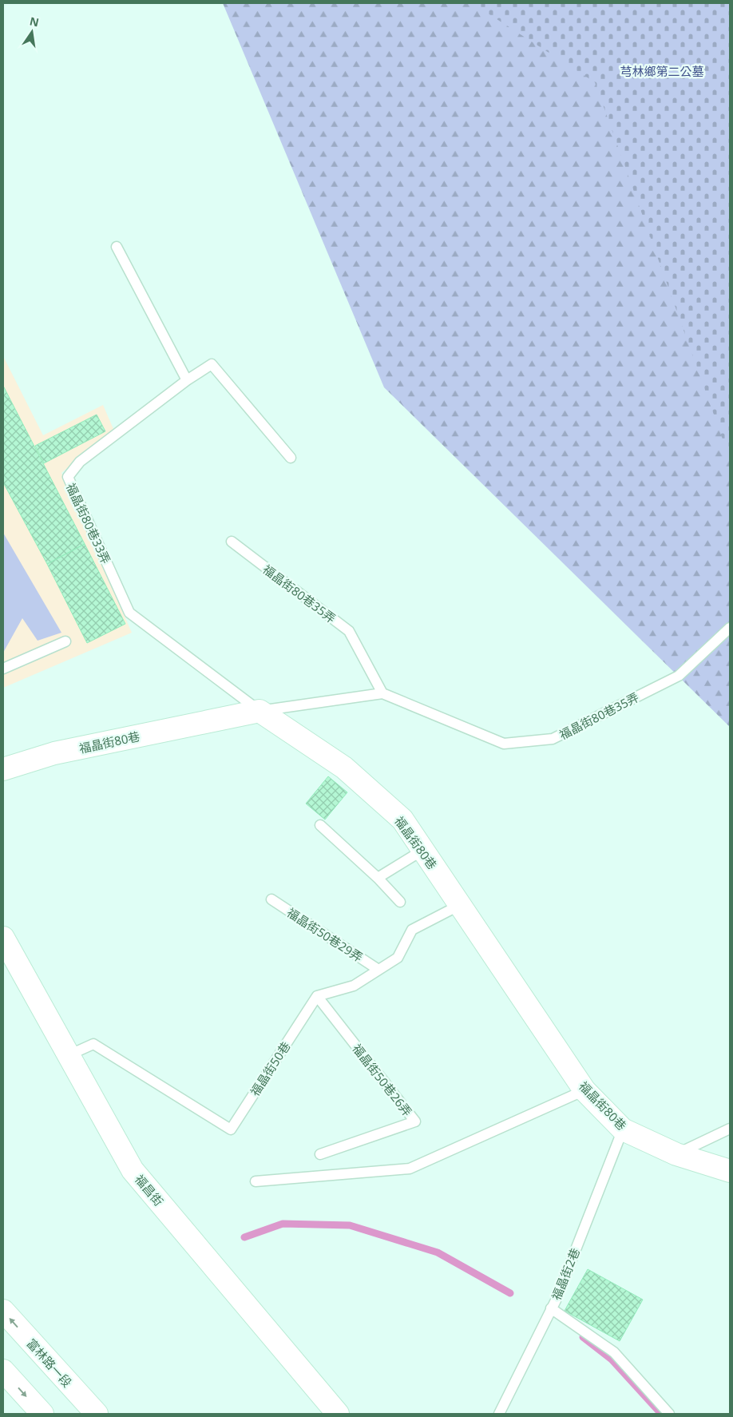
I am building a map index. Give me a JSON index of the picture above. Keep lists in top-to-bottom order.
{
  "streets": {
    "street": ["福晶街80巷", "福昌街", "富林路一段"],
    "lane": [
      "福晶街80巷33弄",
      "福晶街80巷35弄",
      "福晶街50巷29弄",
      "福晶街50巷",
      "福晶街50巷26弄",
      "福晶街2巷"
    ]
  },
  "crossings": [
    ["福晶街80巷33弄", "福晶街80巷"],
    ["福晶街80巷", "福晶街2巷"],
    ["福晶街50巷", "福晶街50巷26弄"],
    ["福晶街50巷", "福昌街"]
  ],
  "parks": ["芎林鄉第二公墓"],
  "north": "top"
}
